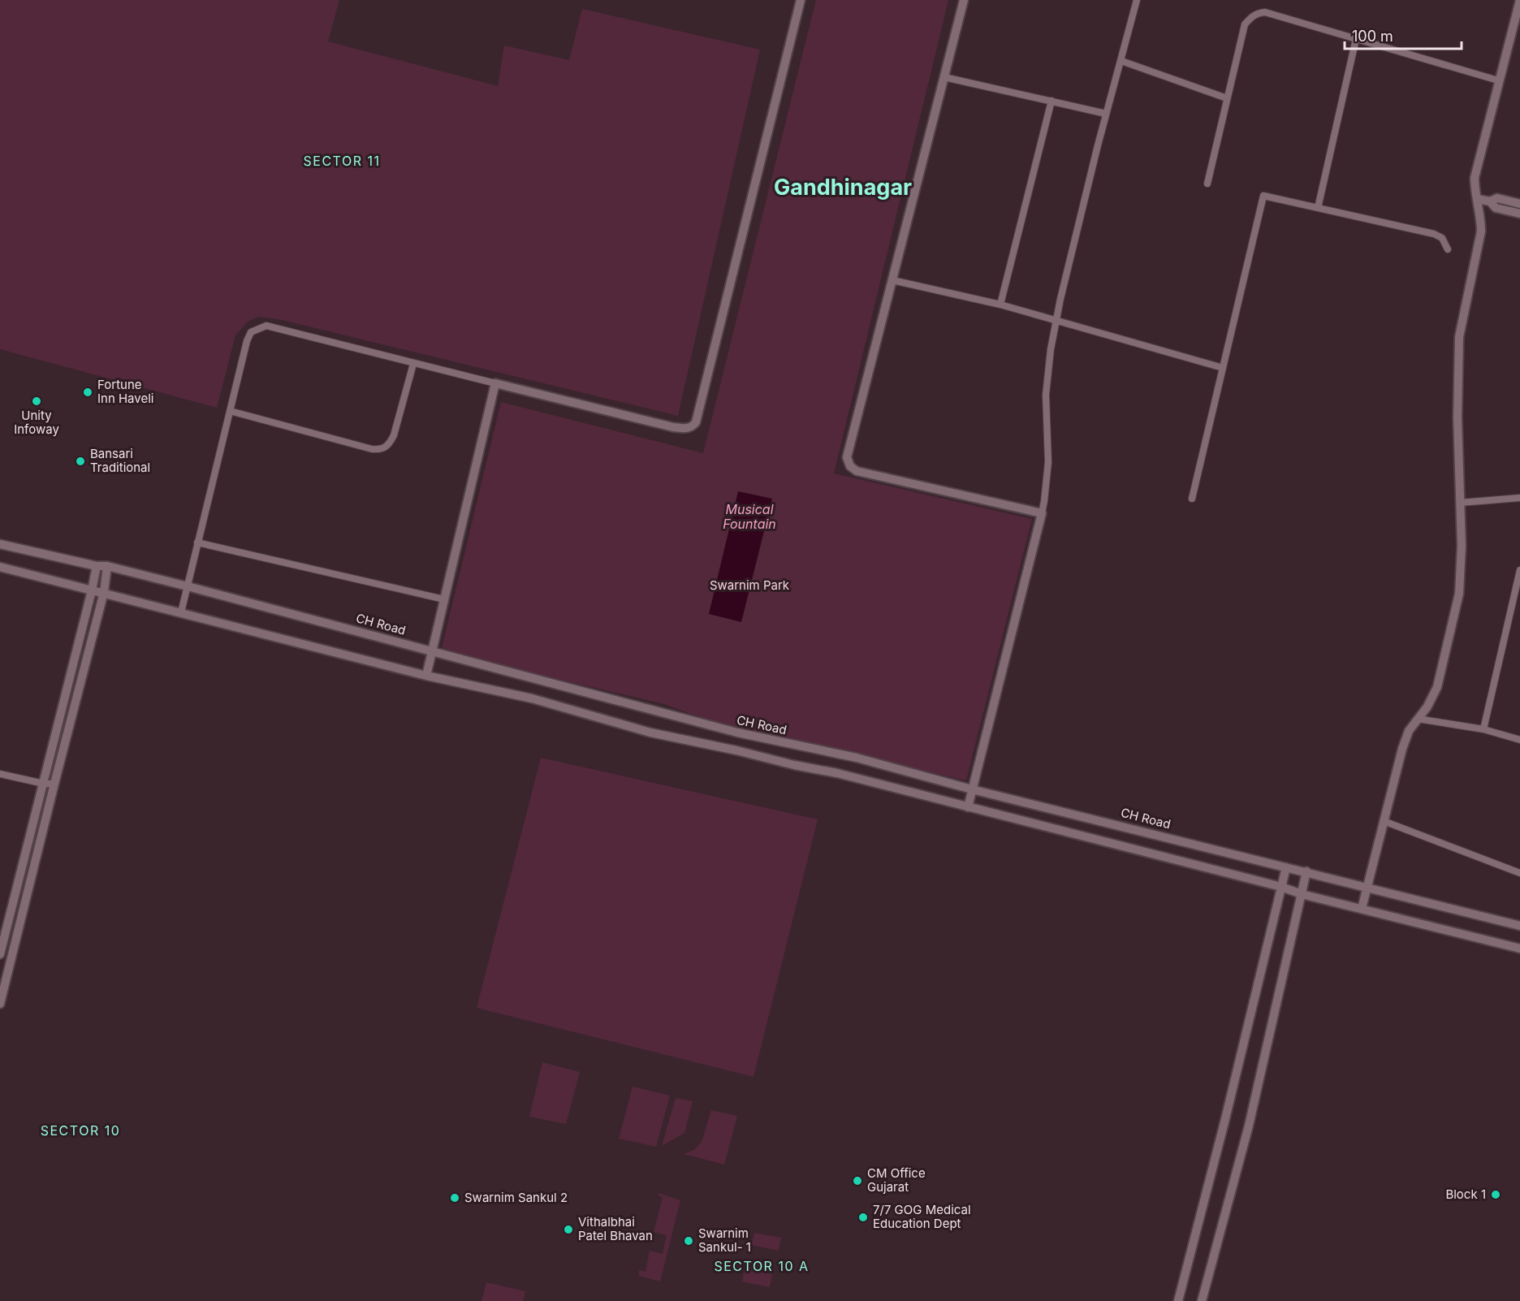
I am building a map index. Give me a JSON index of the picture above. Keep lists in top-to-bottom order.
{
  "streets": {
    "street": ["CH Road"]
  },
  "districts": [
    "SECTOR 11",
    "Gandhinagar",
    "SECTOR 10",
    "SECTOR 10 A"
  ],
  "water": ["Musical Fountain"],
  "parks": ["Swarnim Park"],
  "places": [
    "Fortune Inn Haveli",
    "Unity Infoway",
    "Bansari Traditional",
    "CM Office Gujarat",
    "Block 1",
    "Swarnim Sankul 2",
    "7/7 GOG Medical Education Dept",
    "Vithalbhai Patel Bhavan",
    "Swarnim Sankul- 1"
  ],
  "scale_bar": "100 m"
}
